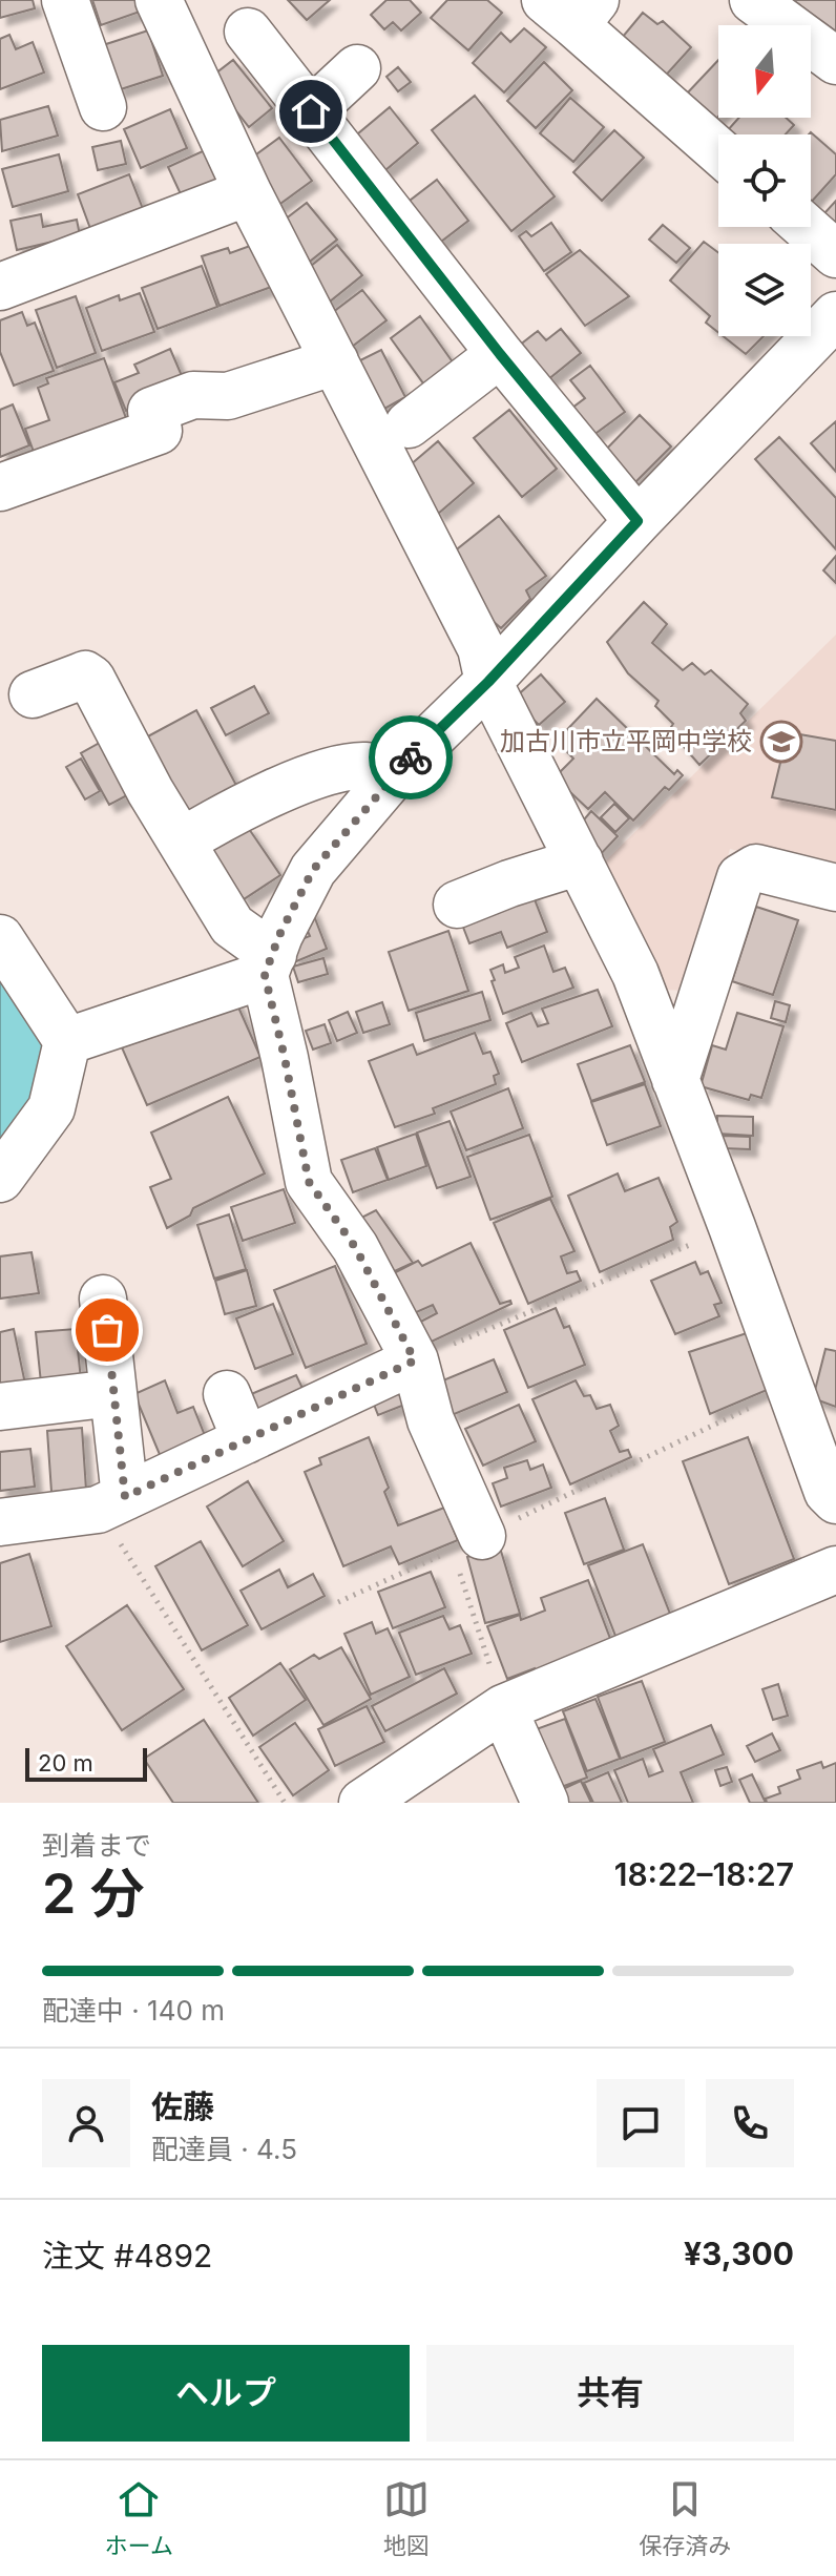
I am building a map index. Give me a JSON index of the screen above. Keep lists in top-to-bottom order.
{
  "places": {
    "school or university": ["加古川市立平岡中学校"]
  },
  "scale_bar": "20 m",
  "north": "bottom",
  "page": {
    "scale": "20 m",
    "heading": ["2 分", "到着まで", "18:22–18:27"],
    "panel": [
      "佐藤",
      "配達員 · 4.5",
      "注文 #4892",
      "¥3,300"
    ],
    "bar": "配達中 · 140 m",
    "buttons": ["ヘルプ", "共有"],
    "tabs": ["ホーム", "地図", "保存済み"]
  }
}
